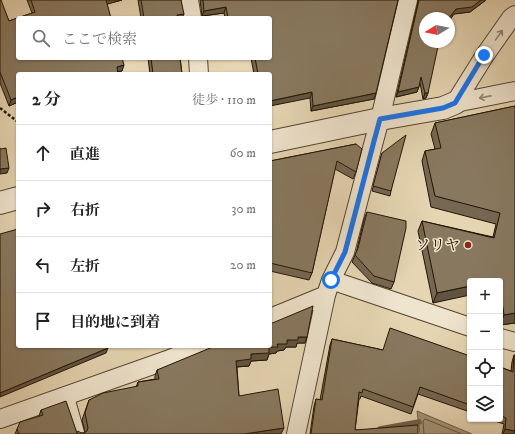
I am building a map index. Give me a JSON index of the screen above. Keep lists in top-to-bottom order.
{
  "places": ["ソリヤ"],
  "north": "left",
  "page": {
    "search": "ここで検索",
    "heading": ["2 分", "徒歩 · 110 m"],
    "list": [
      ["直進", "60 m"],
      ["右折", "30 m"],
      ["左折", "20 m"],
      "目的地に到着"
    ],
    "map_buttons": ["+", "−"]
  }
}
